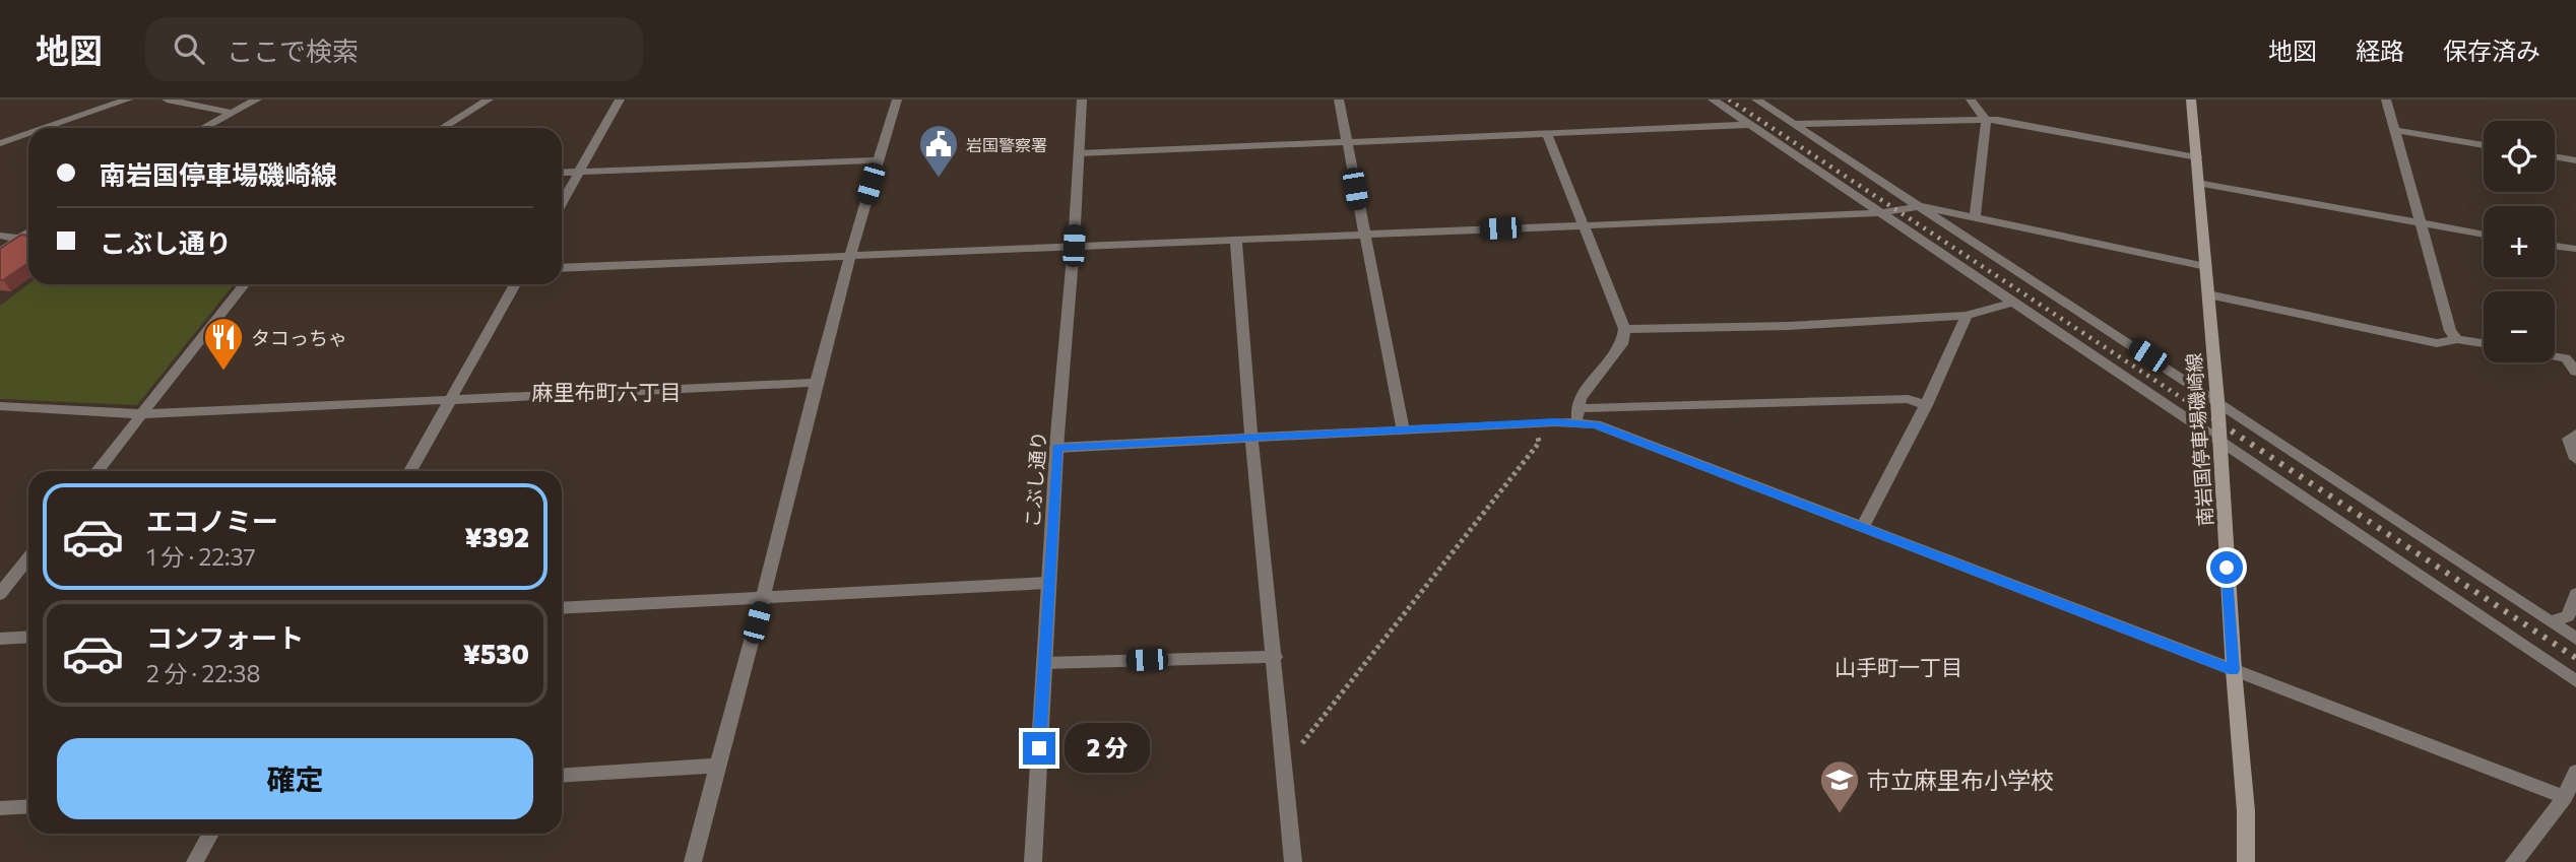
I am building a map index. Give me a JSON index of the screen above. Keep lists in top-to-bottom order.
{
  "streets": {
    "main road": ["南岩国停車場磯崎線"],
    "street": ["こぶし通り"]
  },
  "districts": ["麻里布町六丁目", "山手町一丁目"],
  "places": {
    "public building": ["岩国警察署"],
    "restaurant": ["タコっちゃ"],
    "school or university": ["市立麻里布小学校"]
  },
  "page": {
    "header": "地図",
    "search": "ここで検索",
    "nav": ["地図", "経路", "保存済み"],
    "map_buttons": ["+", "−"],
    "banner": ["南岩国停車場磯崎線", "こぶし通り"],
    "list": [
      {
        "name": "エコノミー",
        "note": "1 分 · 22:37",
        "value": "¥392"
      },
      {
        "name": "コンフォート",
        "note": "2 分 · 22:38",
        "value": "¥530"
      }
    ],
    "bubble": "2 分",
    "buttons": "確定"
  }
}
